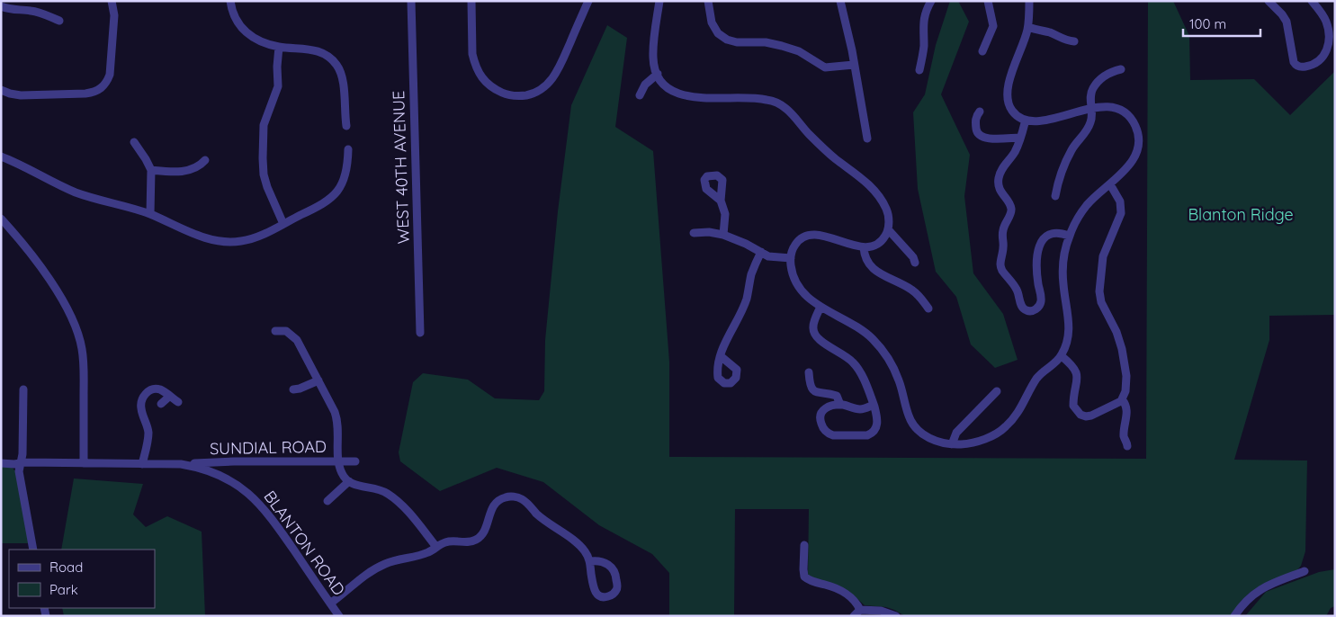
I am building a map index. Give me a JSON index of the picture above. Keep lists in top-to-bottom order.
{
  "streets": {
    "street": ["WEST 40TH AVENUE", "SUNDIAL ROAD", "BLANTON ROAD"]
  },
  "crossings": [
    ["SUNDIAL ROAD", "BLANTON ROAD"]
  ],
  "parks": ["Blanton Ridge"],
  "legend": ["Road", "Park"],
  "scale_bar": "100 m"
}
